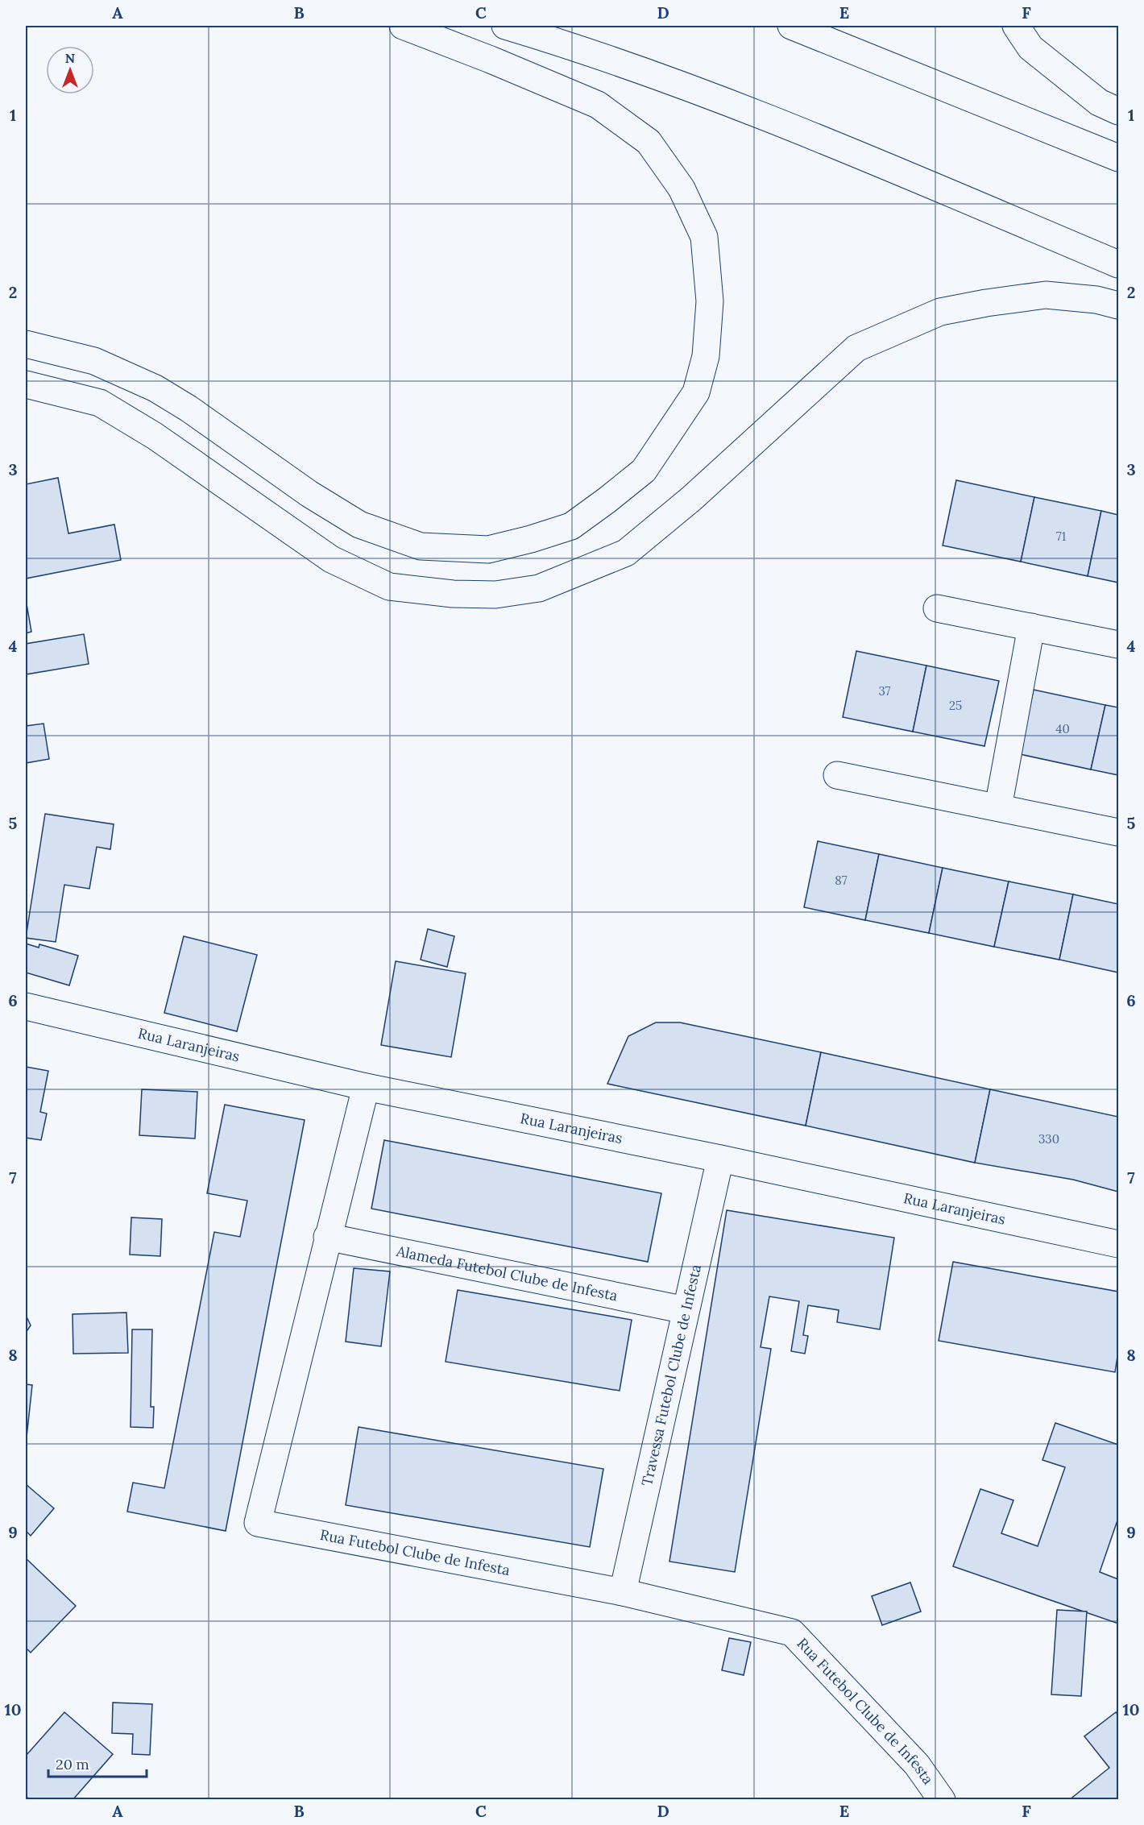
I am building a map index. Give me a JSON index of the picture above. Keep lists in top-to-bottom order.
{
  "streets": {
    "main road": [
      "Rua Laranjeiras",
      "Alameda Futebol Clube de Infesta",
      "Travessa Futebol Clube de Infesta",
      "Rua Futebol Clube de Infesta"
    ]
  },
  "crossings": [
    ["Rua Laranjeiras", "Travessa Futebol Clube de Infesta"],
    ["Rua Laranjeiras", "Rua Futebol Clube de Infesta"],
    ["Alameda Futebol Clube de Infesta", "Travessa Futebol Clube de Infesta"],
    ["Alameda Futebol Clube de Infesta", "Rua Futebol Clube de Infesta"],
    ["Travessa Futebol Clube de Infesta", "Rua Futebol Clube de Infesta"]
  ],
  "house_numbers": [
    "71",
    "37",
    "25",
    "40",
    "87",
    "330"
  ],
  "scale_bar": "20 m",
  "north": "top",
  "grid": {
    "columns": [
      "A",
      "B",
      "C",
      "D",
      "E",
      "F"
    ],
    "rows": [
      "1",
      "2",
      "3",
      "4",
      "5",
      "6",
      "7",
      "8",
      "9",
      "10"
    ]
  }
}
